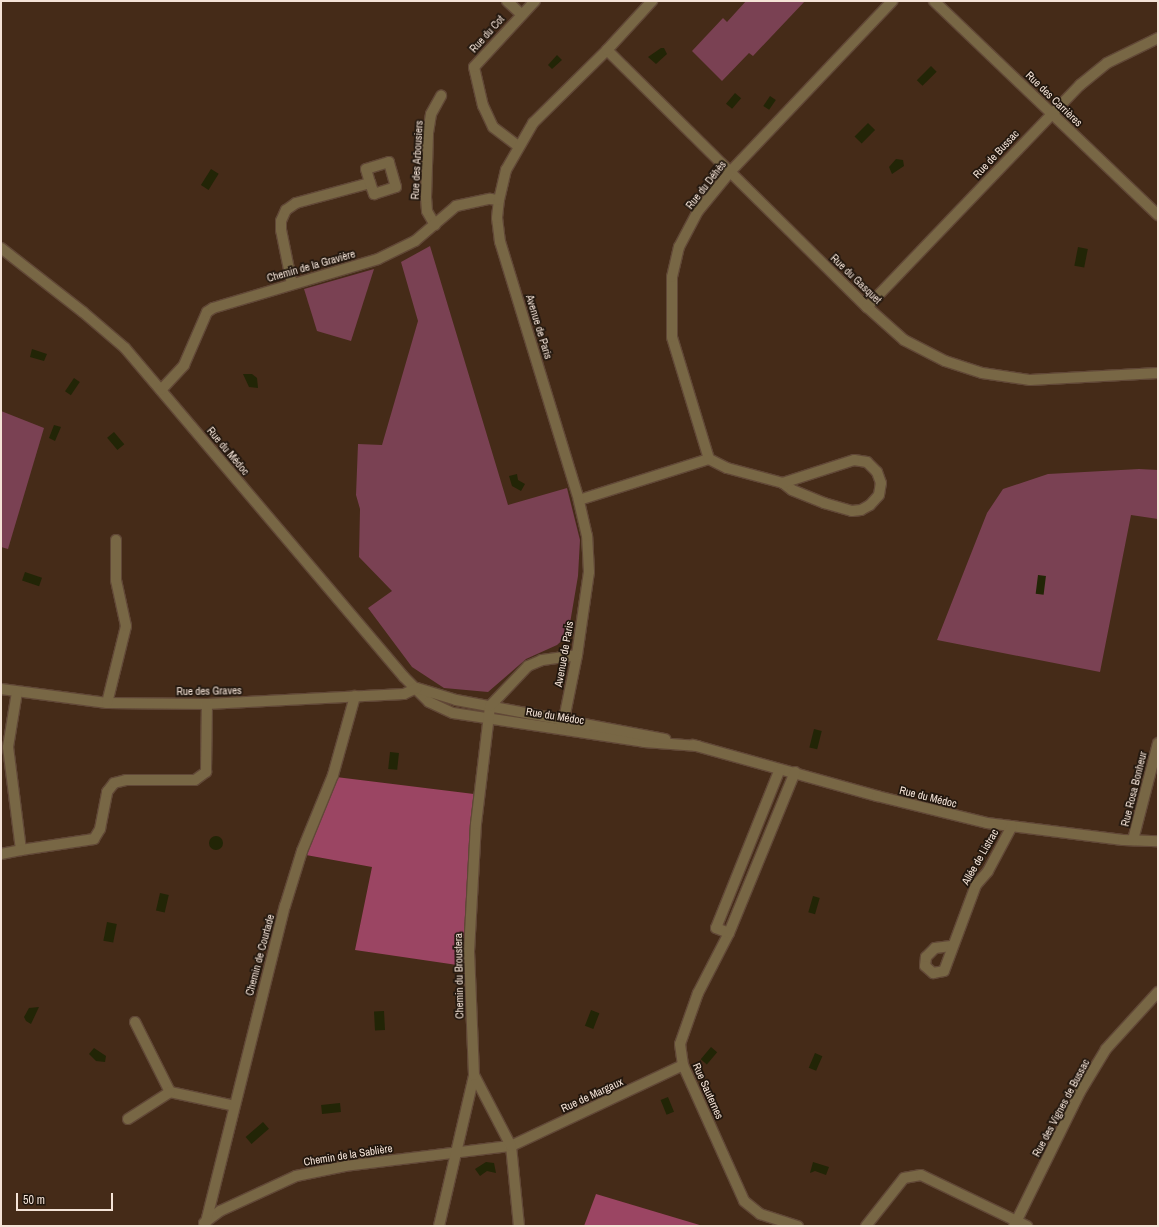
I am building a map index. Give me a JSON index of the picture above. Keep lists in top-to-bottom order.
{
  "streets": {
    "street": [
      "Rue du Cot",
      "Rue des Carrières",
      "Rue de Bussac",
      "Rue des Arbousiers",
      "Rue du Déhès",
      "Chemin de la Gravière",
      "Rue du Gasquet",
      "Avenue de Paris",
      "Rue du Médoc",
      "Rue des Graves",
      "Rue Rosa Bonheur",
      "Allée de Listrac",
      "Chemin de Courtade",
      "Chemin du Broustera",
      "Rue Sauternes",
      "Rue de Margaux",
      "Rue des Vignes de Bussac",
      "Chemin de la Sablière"
    ]
  },
  "crossings": [
    ["Rue du Cot", "Avenue de Paris"],
    ["Rue des Carrières", "Rue de Bussac"],
    ["Rue de Bussac", "Rue du Gasquet"],
    ["Rue des Arbousiers", "Chemin de la Gravière"],
    ["Rue du Déhès", "Rue du Gasquet"],
    ["Chemin de la Gravière", "Avenue de Paris"],
    ["Chemin de la Gravière", "Rue du Médoc"],
    ["Rue du Gasquet", "Avenue de Paris"],
    ["Avenue de Paris", "Rue du Médoc"],
    ["Rue du Médoc", "Rue des Graves"],
    ["Rue du Médoc", "Rue Rosa Bonheur"],
    ["Rue du Médoc", "Allée de Listrac"],
    ["Rue du Médoc", "Chemin du Broustera"],
    ["Rue du Médoc", "Rue Sauternes"],
    ["Rue des Graves", "Chemin de Courtade"],
    ["Chemin de Courtade", "Chemin de la Sablière"],
    ["Chemin du Broustera", "Rue de Margaux"],
    ["Rue Sauternes", "Rue de Margaux"],
    ["Rue de Margaux", "Chemin de la Sablière"]
  ],
  "scale_bar": "50 m"
}
